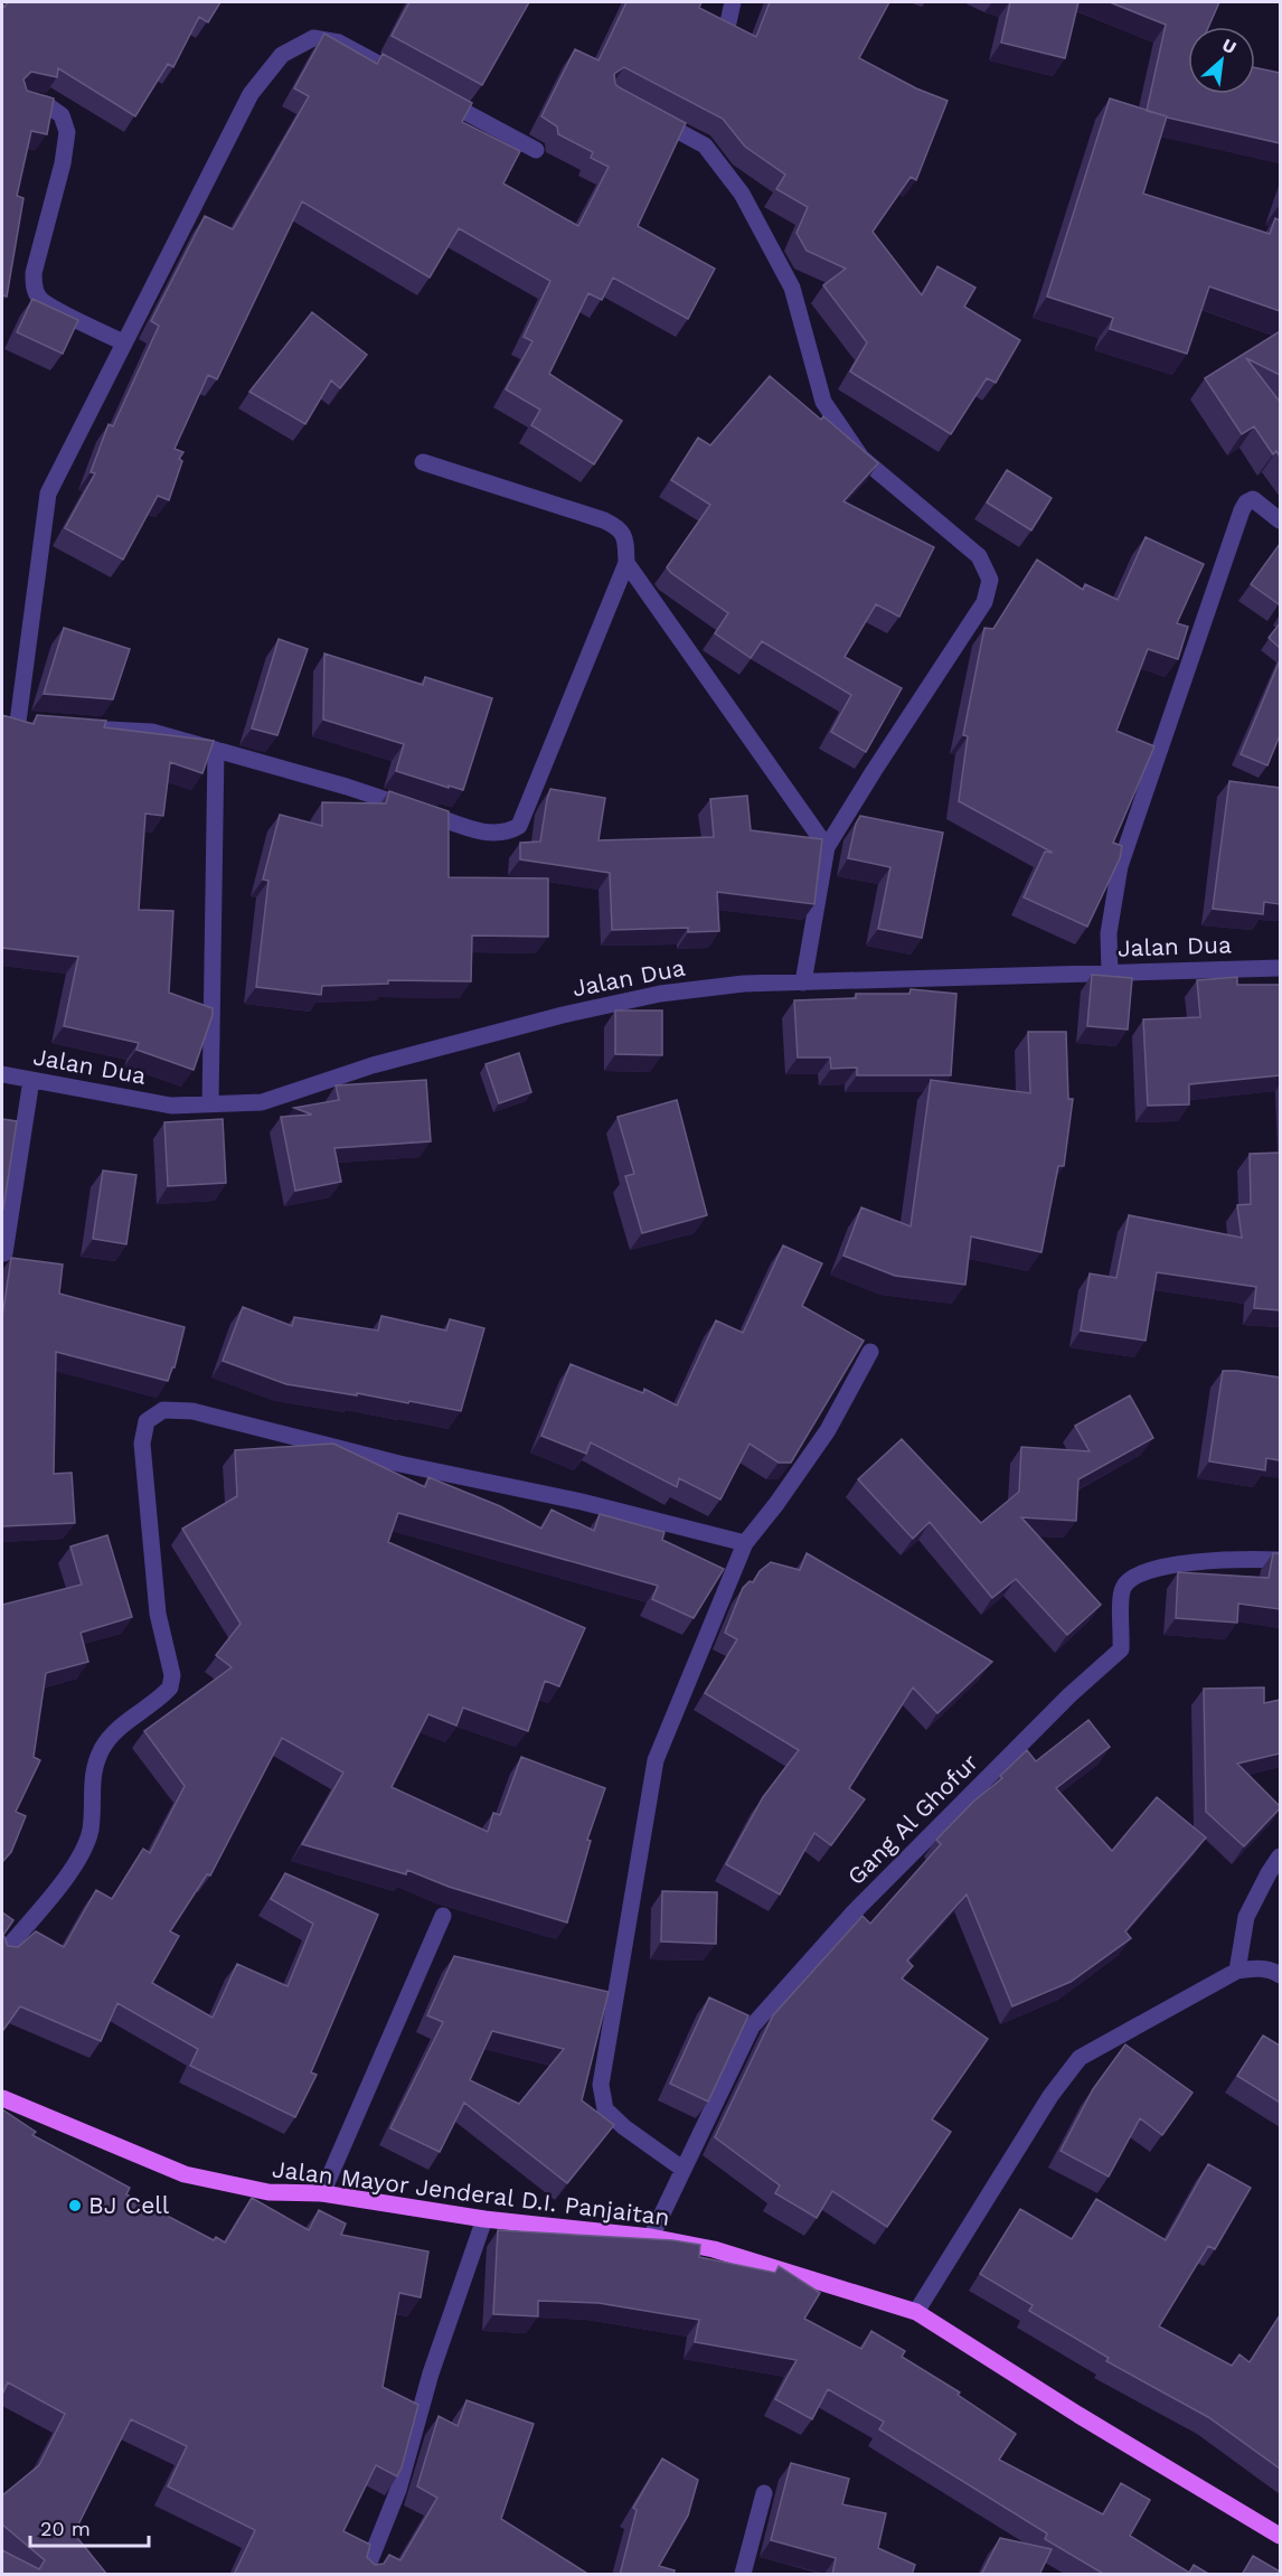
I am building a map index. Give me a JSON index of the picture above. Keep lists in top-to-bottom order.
{
  "streets": {
    "main road": ["Jalan Mayor Jenderal D.I. Panjaitan"],
    "street": ["Jalan Dua", "Gang Al Ghofur"]
  },
  "crossings": [
    ["Gang Al Ghofur", "Jalan Mayor Jenderal D.I. Panjaitan"]
  ],
  "places": ["BJ Cell"],
  "scale_bar": "20 m",
  "north": "top right"
}
